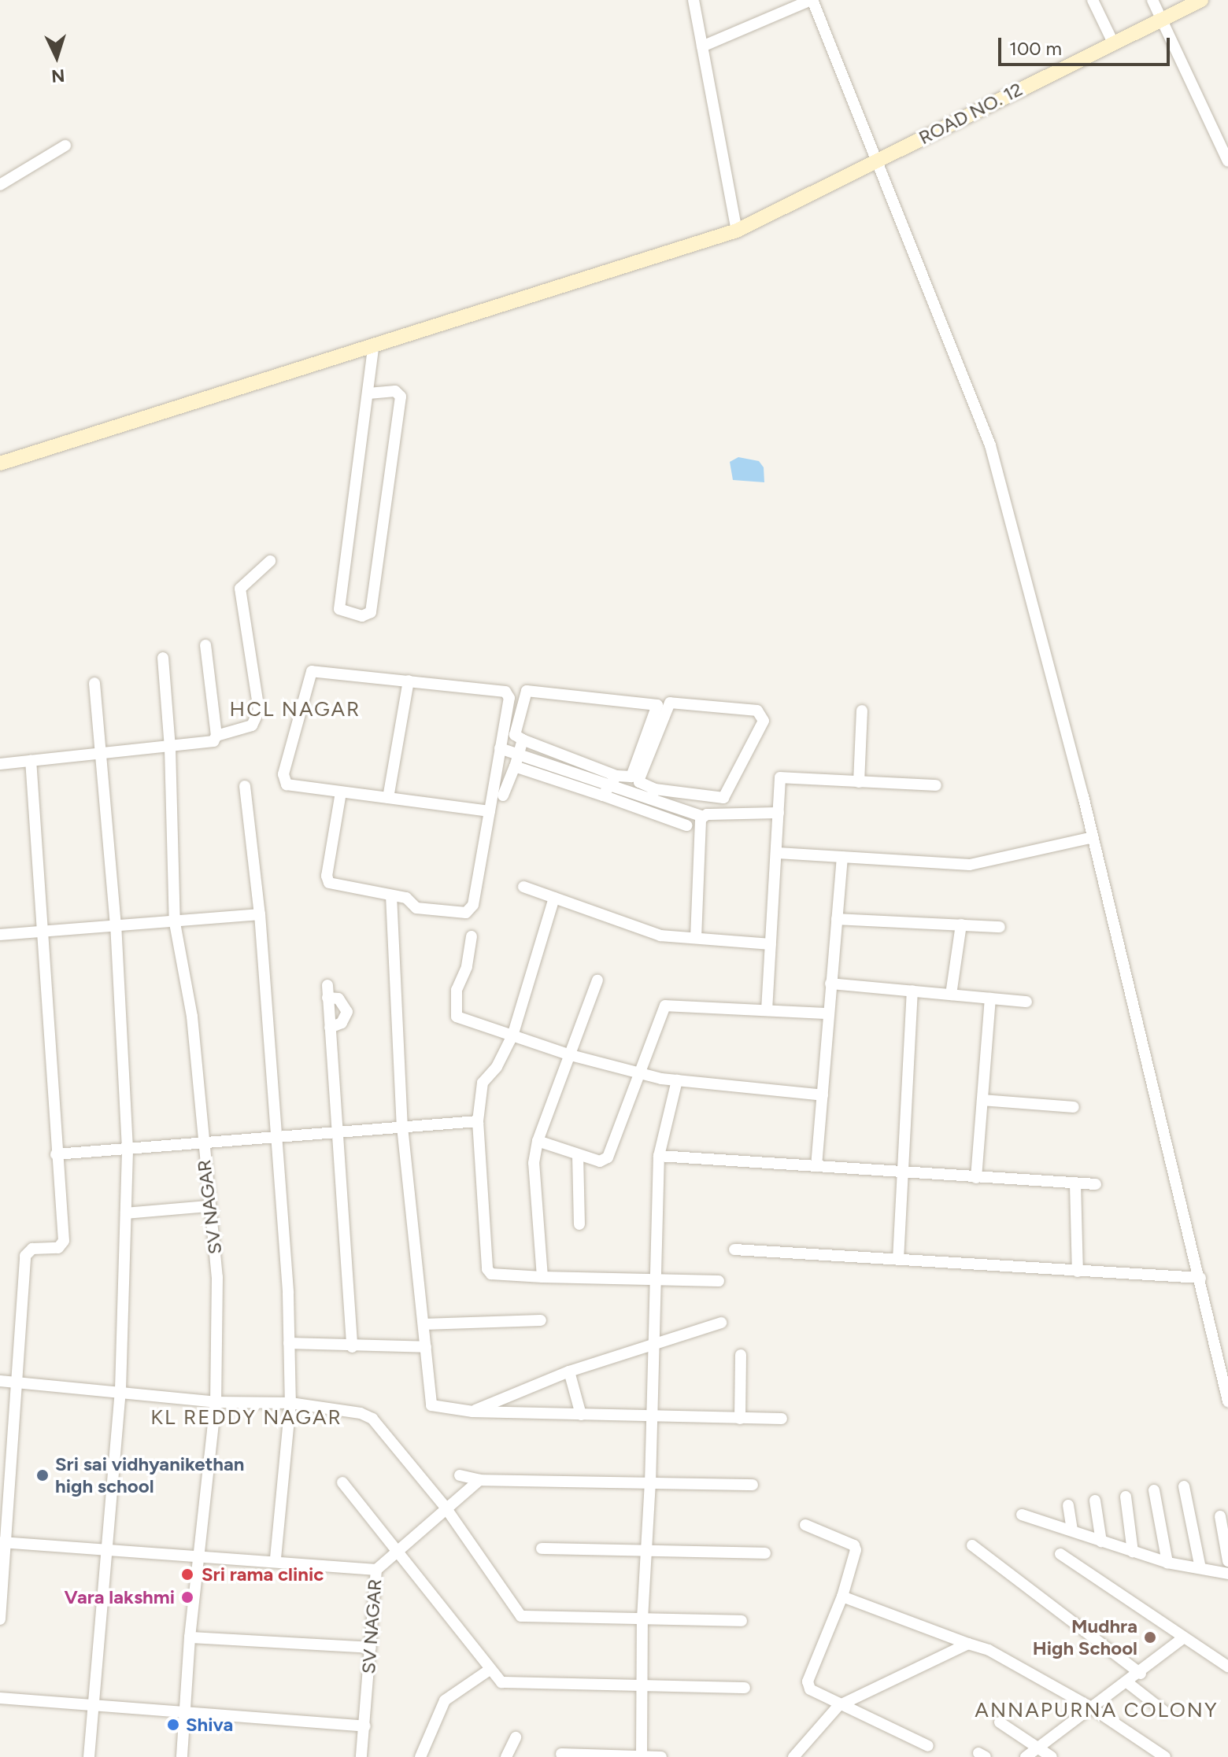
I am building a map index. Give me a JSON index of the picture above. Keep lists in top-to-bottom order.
{
  "streets": {
    "street": ["ROAD NO. 12", "SV NAGAR"]
  },
  "districts": ["HCL NAGAR", "KL REDDY NAGAR", "ANNAPURNA COLONY"],
  "places": [
    "Sri sai vidhyanikethan high school",
    "Sri rama clinic",
    "Vara lakshmi",
    "Mudhra High School",
    "Shiva"
  ],
  "scale_bar": "100 m",
  "north": "bottom"
}
